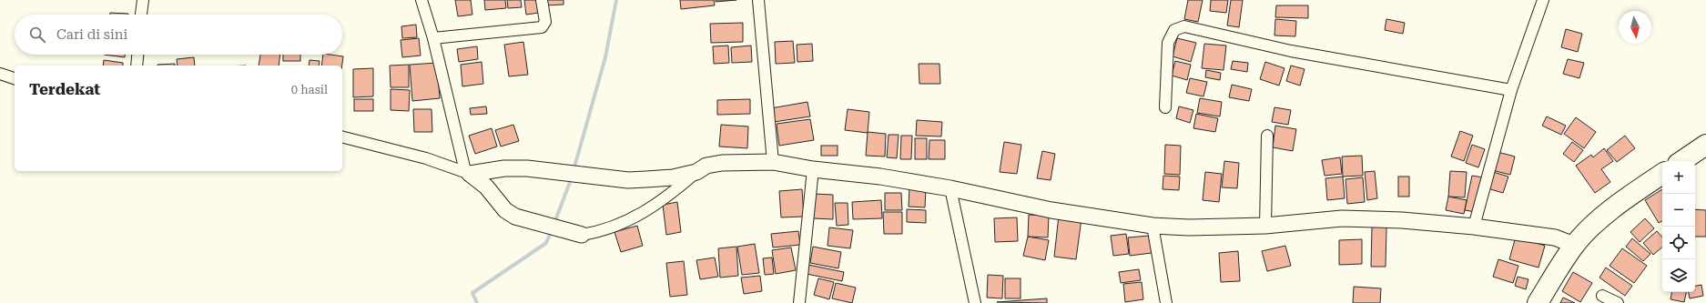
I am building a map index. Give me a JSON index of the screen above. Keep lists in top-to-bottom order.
{
  "north": "bottom",
  "page": {
    "search": "Cari di sini",
    "heading": ["Terdekat", "0 hasil"],
    "map_buttons": ["+", "−"]
  }
}
